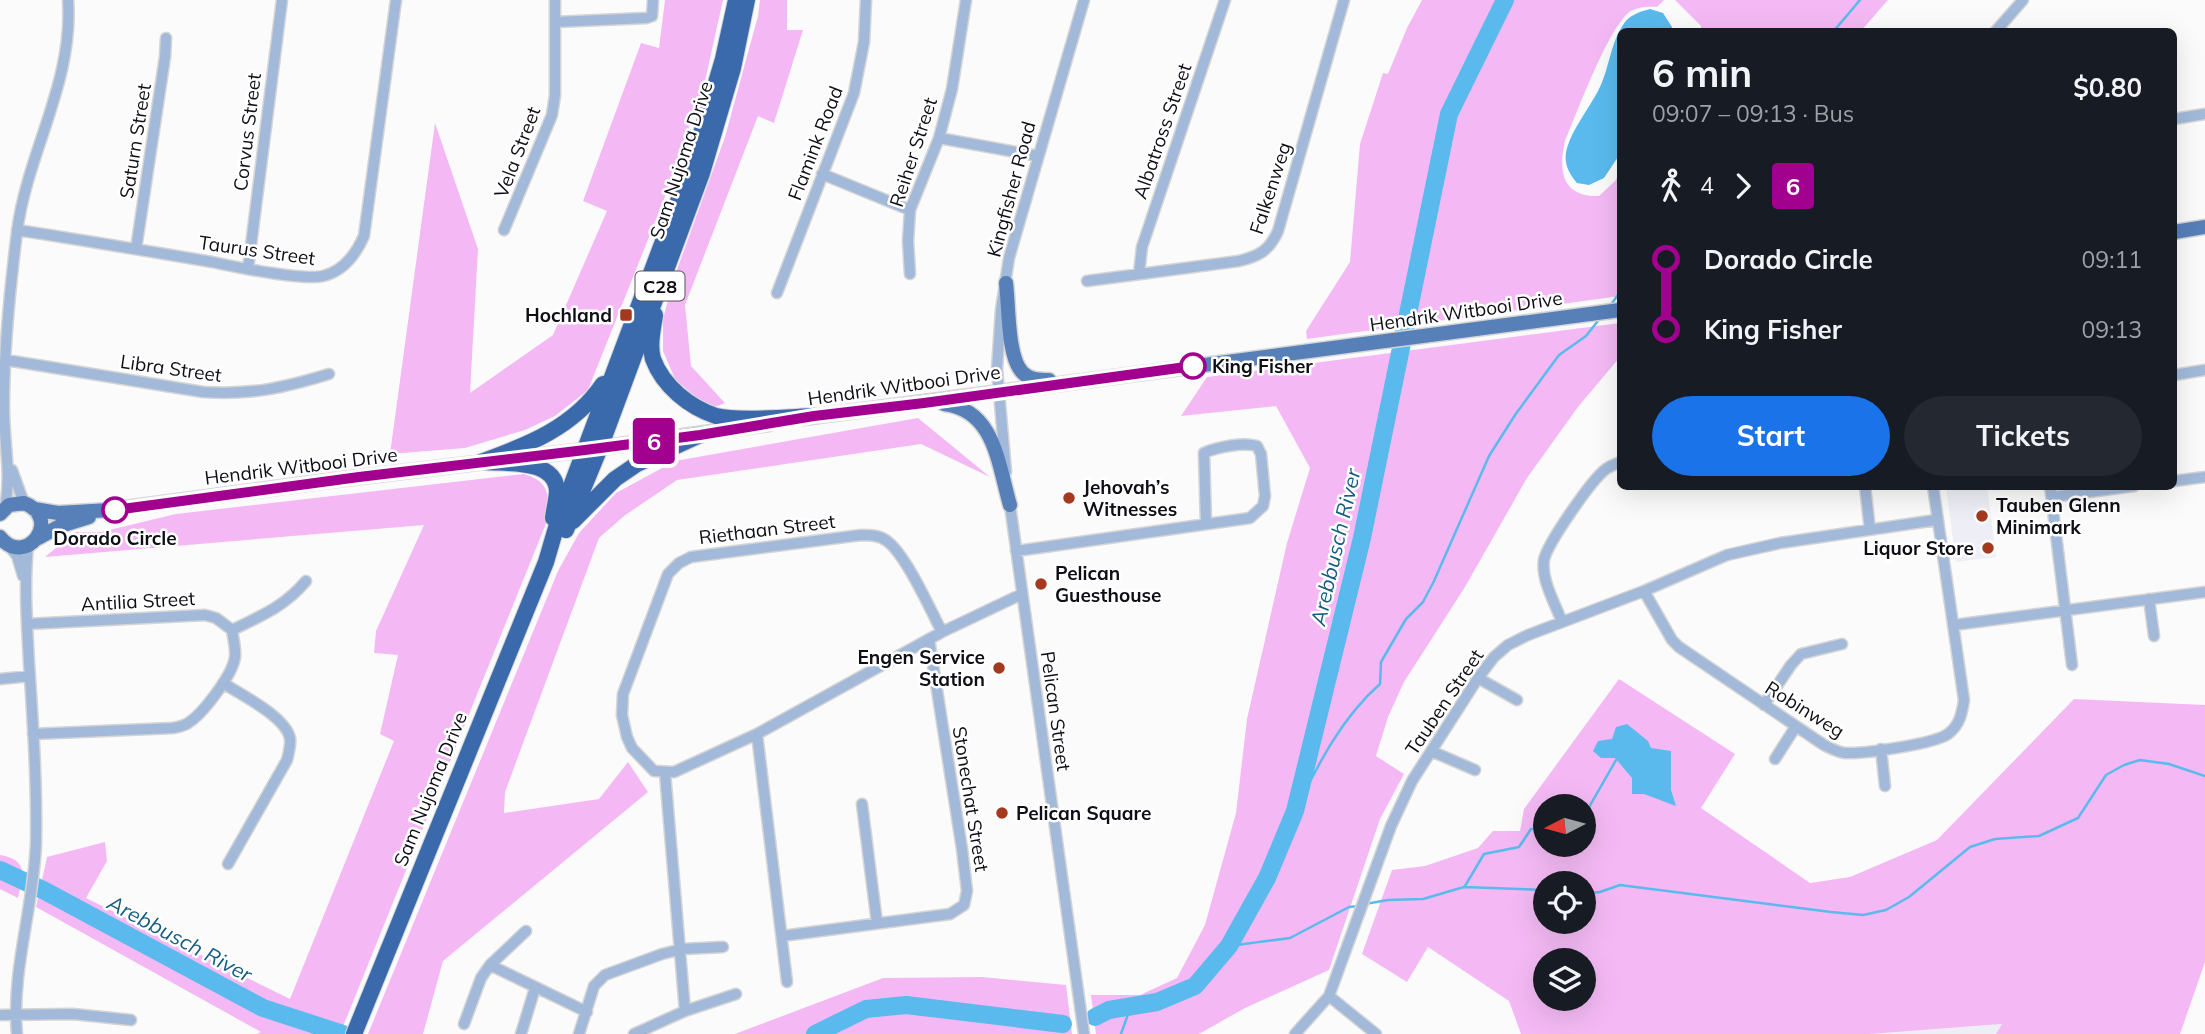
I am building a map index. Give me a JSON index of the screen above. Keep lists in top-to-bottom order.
{
  "streets": {
    "highway": ["Sam Nujoma Drive", "C28"],
    "main road": ["Hendrik Witbooi Drive"],
    "street": [
      "Albatross Street",
      "Corvus Street",
      "Saturn Street",
      "Flamink Road",
      "Vela Street",
      "Reiher Street",
      "Falkenweg",
      "Kingfisher Road",
      "Taurus Street",
      "Libra Street",
      "Riethaan Street",
      "Antilia Street",
      "Tauben Street",
      "Robinweg",
      "Pelican Street",
      "Stonechat Street"
    ]
  },
  "crossings": [
    ["Albatross Street", "Falkenweg"],
    ["Corvus Street", "Taurus Street"],
    ["Saturn Street", "Taurus Street"],
    ["Sam Nujoma Drive", "Hendrik Witbooi Drive"],
    ["Kingfisher Road", "Hendrik Witbooi Drive"],
    ["Kingfisher Road", "Pelican Street"],
    ["Hendrik Witbooi Drive", "Pelican Street"],
    ["Tauben Street", "Robinweg"]
  ],
  "water": ["Arebbusch River"],
  "places": {
    "transit": ["Hochland"],
    "other": [
      "King Fisher",
      "Jehovah’s Witnesses",
      "Dorado Circle",
      "Tauben Glenn Minimark",
      "Liquor Store",
      "Pelican Guesthouse",
      "Engen Service Station",
      "Pelican Square"
    ]
  },
  "lines": ["bus line 6"],
  "north": "left",
  "page": {
    "on_map": "6",
    "heading": ["6 min", "09:07 – 09:13 · Bus", "$0.80"],
    "legs": ["4", "6"],
    "list": [
      {
        "name": "Dorado Circle",
        "value": "09:11"
      },
      {
        "name": "King Fisher",
        "value": "09:13"
      }
    ],
    "buttons": ["Start", "Tickets"]
  }
}
